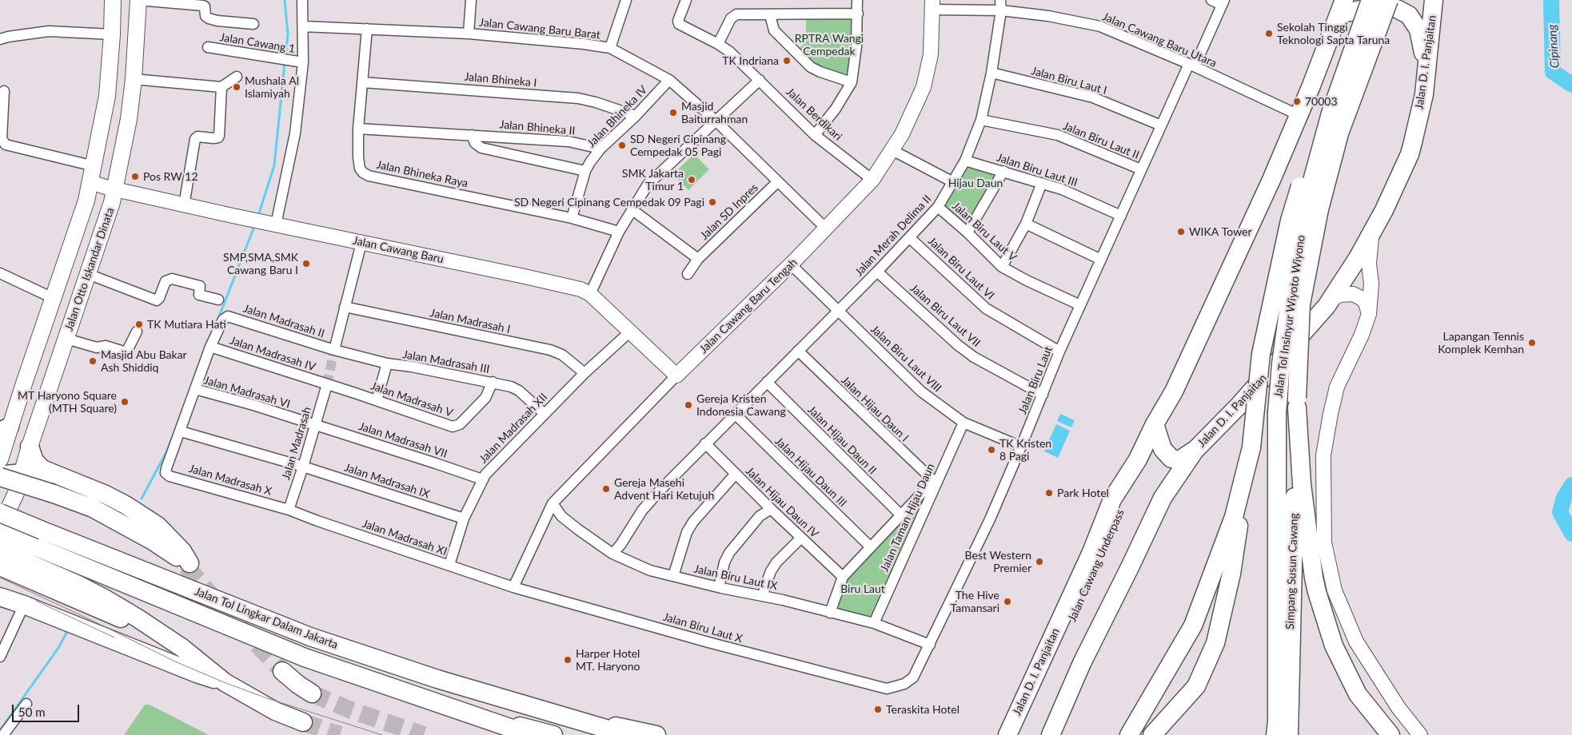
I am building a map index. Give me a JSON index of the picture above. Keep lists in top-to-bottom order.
{
  "streets": {
    "highway": [
      "Jalan D. I. Panjaitan",
      "Jalan Tol Insinyur Wiyoto Wiyono",
      "Jalan Cawang Underpass",
      "Simpang Susun Cawang",
      "Jalan Tol Lingkar Dalam Jakarta"
    ],
    "main road": ["Jalan Otto Iskandar Dinata"],
    "street": [
      "Jalan Cawang Baru Barat",
      "Jalan Cawang Baru Utara",
      "Jalan Cawang 1",
      "Jalan Bhineka I",
      "Jalan Biru Laut I",
      "Jalan Berdikari",
      "Jalan Bhineka IV",
      "Jalan Bhineka II",
      "Jalan Biru Laut II",
      "Jalan Biru Laut III",
      "Jalan Bhineka Raya",
      "Jalan SD Inpres",
      "Jalan Biru Laut V",
      "Jalan Merah Delima II",
      "Jalan Cawang Baru",
      "Jalan Biru Laut VI",
      "Jalan Cawang Baru Tengah",
      "Jalan Biru Laut VII",
      "Jalan Madrasah II",
      "Jalan Madrasah I",
      "Jalan Madrasah IV",
      "Jalan Biru Laut VIII",
      "Jalan Madrasah III",
      "Jalan Biru Laut",
      "Jalan Madrasah VI",
      "Jalan Madrasah V",
      "Jalan Hijau Daun I",
      "Jalan Madrasah XII",
      "Jalan Madrasah VII",
      "Jalan Hijau Daun II",
      "Jalan Madrasah",
      "Jalan Hijau Daun III",
      "Jalan Madrasah X",
      "Jalan Madrasah IX",
      "Jalan Hijau Daun IV",
      "Jalan Taman Hijau Daun",
      "Jalan Madrasah XI",
      "Jalan Biru Laut IX",
      "Jalan Biru Laut X"
    ]
  },
  "crossings": [
    ["Jalan Cawang Baru Barat", "Jalan Bhineka IV"],
    ["Jalan Cawang Baru Barat", "Jalan Bhineka Raya"],
    ["Jalan Cawang Baru Barat", "Jalan SD Inpres"],
    ["Jalan Cawang Baru Barat", "Jalan Cawang Baru Tengah"],
    ["Jalan Cawang Baru Utara", "Jalan D. I. Panjaitan"],
    ["Jalan Cawang Baru Utara", "Jalan Merah Delima II"],
    ["Jalan Cawang Baru Utara", "Jalan Cawang Baru Tengah"],
    ["Jalan Cawang Baru Utara", "Jalan Biru Laut"],
    ["Jalan D. I. Panjaitan", "Jalan Cawang Underpass"],
    ["Jalan Bhineka I", "Jalan Bhineka IV"],
    ["Jalan Bhineka I", "Jalan Bhineka Raya"],
    ["Jalan Biru Laut I", "Jalan Merah Delima II"],
    ["Jalan Biru Laut I", "Jalan Biru Laut"],
    ["Jalan Berdikari", "Jalan Cawang Baru Tengah"],
    ["Jalan Bhineka IV", "Jalan Bhineka II"],
    ["Jalan Bhineka IV", "Jalan Bhineka Raya"],
    ["Jalan Bhineka II", "Jalan Bhineka Raya"],
    ["Jalan Biru Laut II", "Jalan Merah Delima II"],
    ["Jalan Biru Laut II", "Jalan Biru Laut"],
    ["Jalan Biru Laut III", "Jalan Merah Delima II"],
    ["Jalan Biru Laut III", "Jalan Biru Laut"],
    ["Jalan Biru Laut V", "Jalan Merah Delima II"],
    ["Jalan Biru Laut V", "Jalan Biru Laut"],
    ["Jalan Merah Delima II", "Jalan Biru Laut VI"],
    ["Jalan Merah Delima II", "Jalan Biru Laut VII"],
    ["Jalan Merah Delima II", "Jalan Biru Laut VIII"],
    ["Jalan Merah Delima II", "Jalan Hijau Daun I"],
    ["Jalan Merah Delima II", "Jalan Hijau Daun II"],
    ["Jalan Merah Delima II", "Jalan Hijau Daun III"],
    ["Jalan Merah Delima II", "Jalan Hijau Daun IV"],
    ["Jalan Merah Delima II", "Jalan Biru Laut IX"],
    ["Jalan Cawang Baru", "Jalan Otto Iskandar Dinata"],
    ["Jalan Cawang Baru", "Jalan Cawang Baru Tengah"],
    ["Jalan Cawang Baru", "Jalan Madrasah XII"],
    ["Jalan Biru Laut VI", "Jalan Biru Laut"],
    ["Jalan Cawang Baru Tengah", "Jalan Biru Laut VIII"],
    ["Jalan Cawang Baru Tengah", "Jalan Madrasah XI"],
    ["Jalan Cawang Baru Tengah", "Jalan Biru Laut IX"],
    ["Jalan Cawang Baru Tengah", "Jalan Biru Laut X"],
    ["Jalan Biru Laut VII", "Jalan Biru Laut"],
    ["Jalan Madrasah II", "Jalan Madrasah IV"],
    ["Jalan Madrasah II", "Jalan Madrasah III"],
    ["Jalan Madrasah I", "Jalan Madrasah XII"],
    ["Jalan Madrasah IV", "Jalan Madrasah V"],
    ["Jalan Madrasah IV", "Jalan Madrasah"],
    ["Jalan Biru Laut VIII", "Jalan Biru Laut"],
    ["Jalan Biru Laut VIII", "Jalan Taman Hijau Daun"],
    ["Jalan Madrasah III", "Jalan Madrasah V"],
    ["Jalan Madrasah III", "Jalan Madrasah XII"],
    ["Jalan Biru Laut", "Jalan Biru Laut IX"],
    ["Jalan Biru Laut", "Jalan Biru Laut X"],
    ["Jalan Madrasah VI", "Jalan Madrasah VII"],
    ["Jalan Madrasah VI", "Jalan Madrasah"],
    ["Jalan Madrasah V", "Jalan Madrasah"],
    ["Jalan Hijau Daun I", "Jalan Taman Hijau Daun"],
    ["Jalan Madrasah XII", "Jalan Madrasah VII"],
    ["Jalan Madrasah XII", "Jalan Madrasah IX"],
    ["Jalan Madrasah XII", "Jalan Madrasah XI"],
    ["Jalan Madrasah VII", "Jalan Madrasah"],
    ["Jalan Hijau Daun II", "Jalan Taman Hijau Daun"],
    ["Jalan Madrasah", "Jalan Madrasah X"],
    ["Jalan Madrasah", "Jalan Madrasah IX"],
    ["Jalan Madrasah", "Jalan Madrasah XI"],
    ["Jalan Hijau Daun III", "Jalan Taman Hijau Daun"],
    ["Jalan Madrasah X", "Jalan Madrasah IX"],
    ["Jalan Madrasah X", "Jalan Madrasah XI"],
    ["Jalan Hijau Daun IV", "Jalan Taman Hijau Daun"],
    ["Jalan Taman Hijau Daun", "Jalan Biru Laut IX"],
    ["Jalan Madrasah XI", "Jalan Biru Laut X"]
  ],
  "water": ["Cipinang"],
  "parks": ["RPTRA Wangi Cempedak", "Hijau Daun", "Biru Laut"],
  "places": [
    "Sekolah Tinggi Teknologi Sapta Taruna",
    "TK Indriana",
    "Mushala Al Islamiyah",
    "70003",
    "Masjid Baiturrahman",
    "SD Negeri Cipinang Cempedak 05 Pagi",
    "Pos RW 12",
    "SMK Jakarta Timur 1",
    "SD Negeri Cipinang Cempedak 09 Pagi",
    "WIKA Tower",
    "SMP,SMA,SMK Cawang Baru I",
    "TK Mutiara Hati",
    "Lapangan Tennis Komplek Kemhan",
    "Masjid Abu Bakar Ash Shiddiq",
    "MT Haryono Square (MTH Square)",
    "Gereja Kristen Indonesia Cawang",
    "TK Kristen 8 Pagi",
    "Gereja Masehi Advent Hari Ketujuh",
    "Park Hotel",
    "Best Western Premier",
    "The Hive Tamansari",
    "Harper Hotel MT. Haryono",
    "Teraskita Hotel"
  ],
  "scale_bar": "50 m"
}
